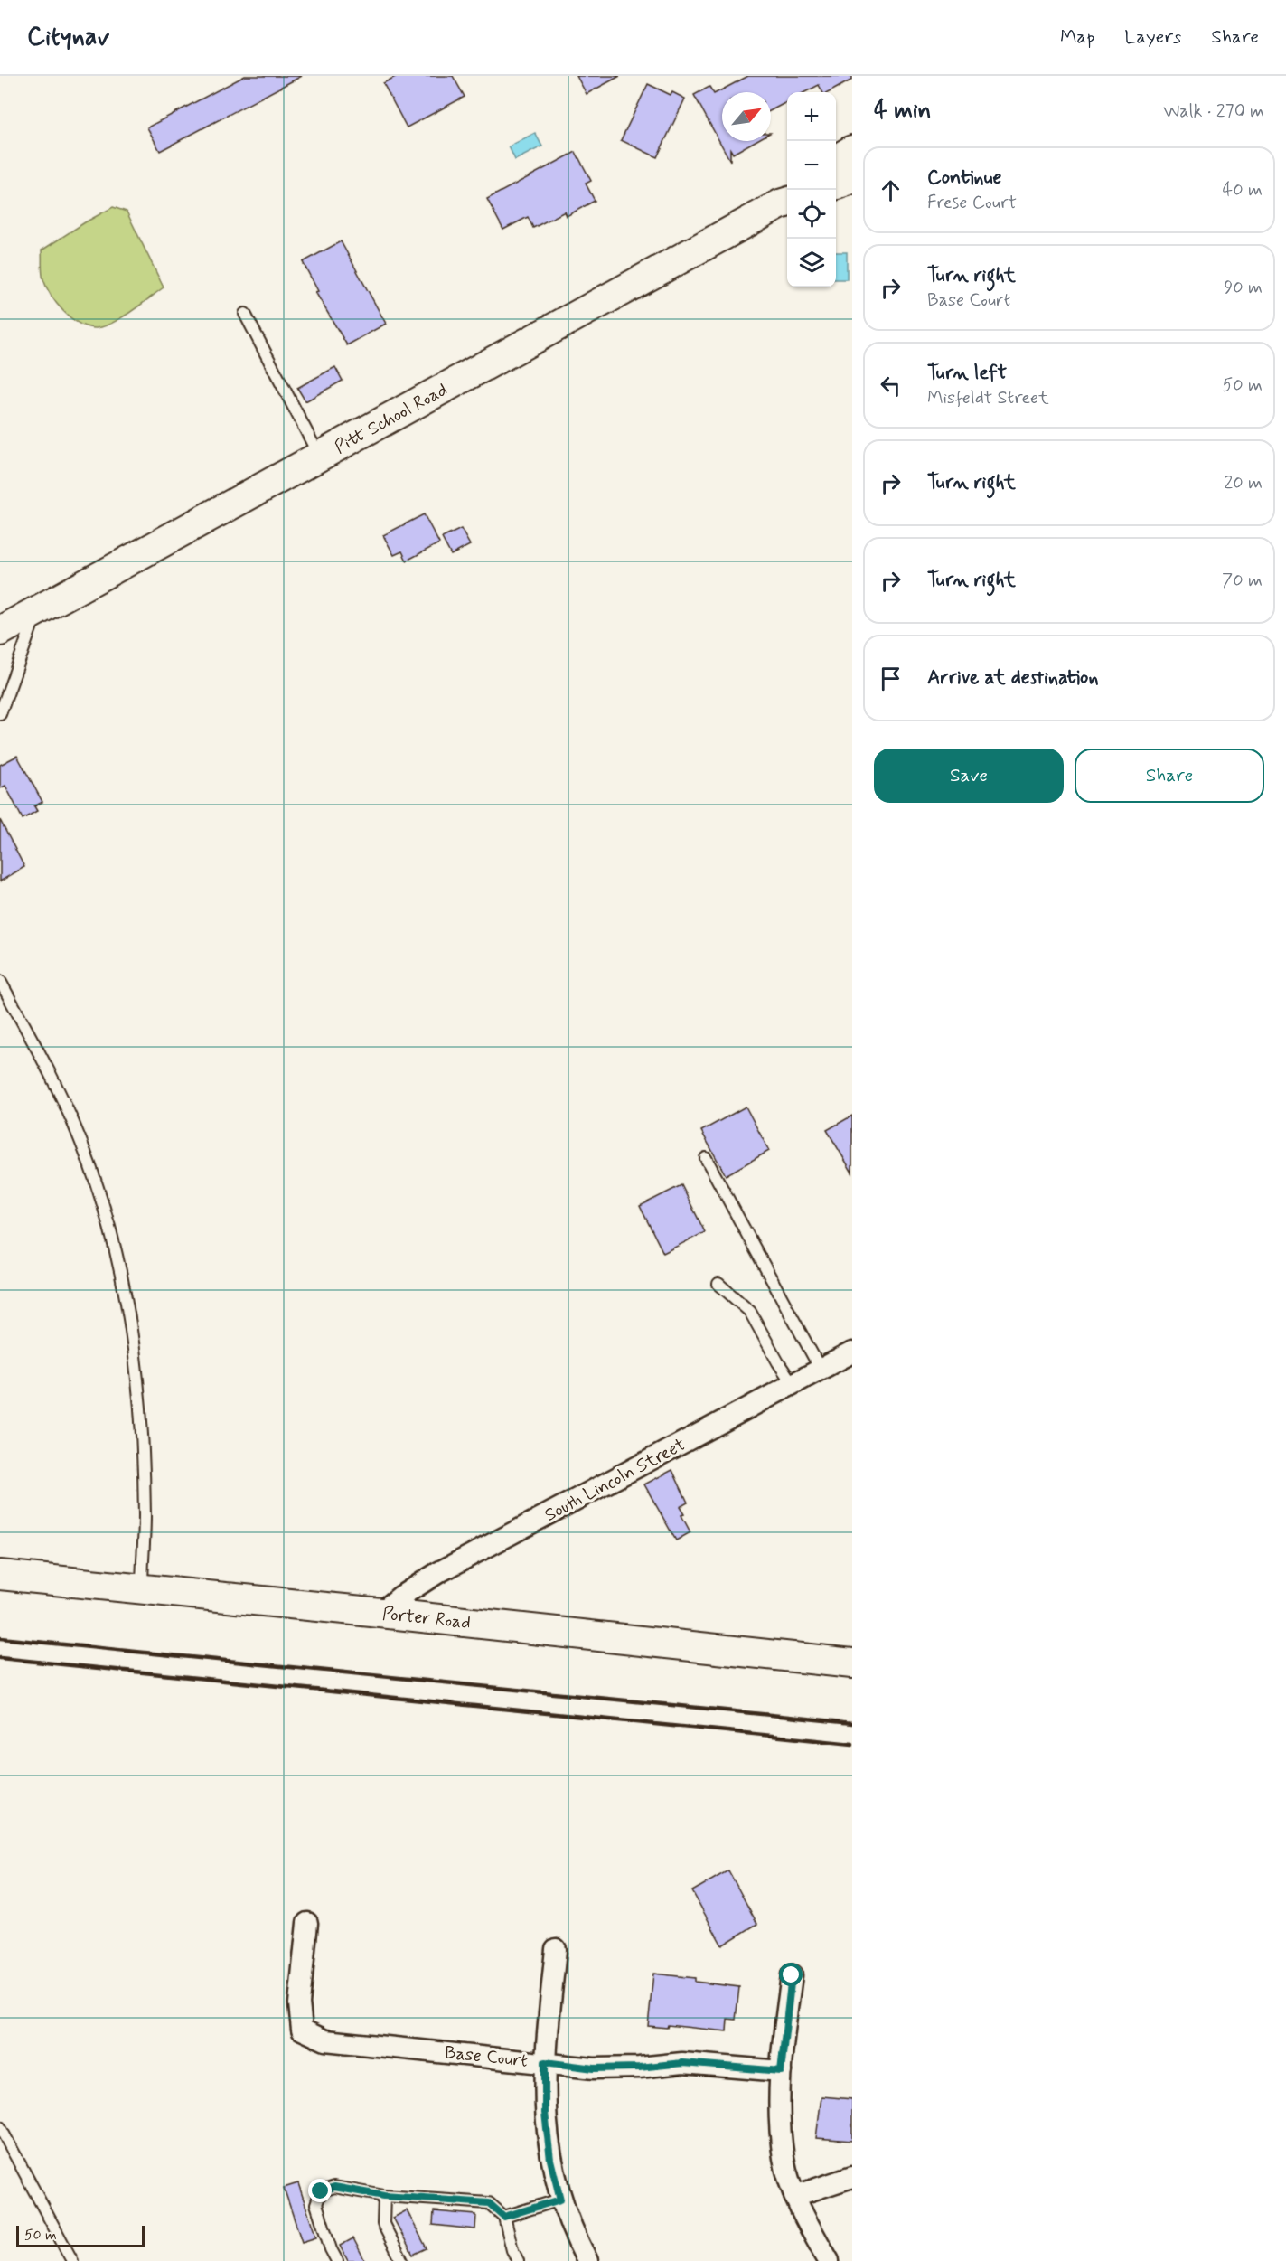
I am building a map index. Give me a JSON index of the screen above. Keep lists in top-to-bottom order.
{
  "streets": {
    "street": [
      "Pitt School Road",
      "South Lincoln Street",
      "Porter Road",
      "Base Court"
    ]
  },
  "crossings": [
    ["South Lincoln Street", "Porter Road"]
  ],
  "scale_bar": "50 m",
  "north": "top right",
  "page": {
    "header": "Citynav",
    "nav": ["Map", "Layers", "Share"],
    "heading": ["4 min", "Walk · 270 m"],
    "map_buttons": ["+", "−"],
    "list": [
      ["Continue", "Frese Court", "40 m"],
      ["Turn right", "Base Court", "90 m"],
      ["Turn left", "Misfeldt Street", "50 m"],
      ["Turn right", "20 m"],
      ["Turn right", "70 m"],
      "Arrive at destination"
    ],
    "buttons": ["Save", "Share"],
    "scale": "50 m"
  }
}
